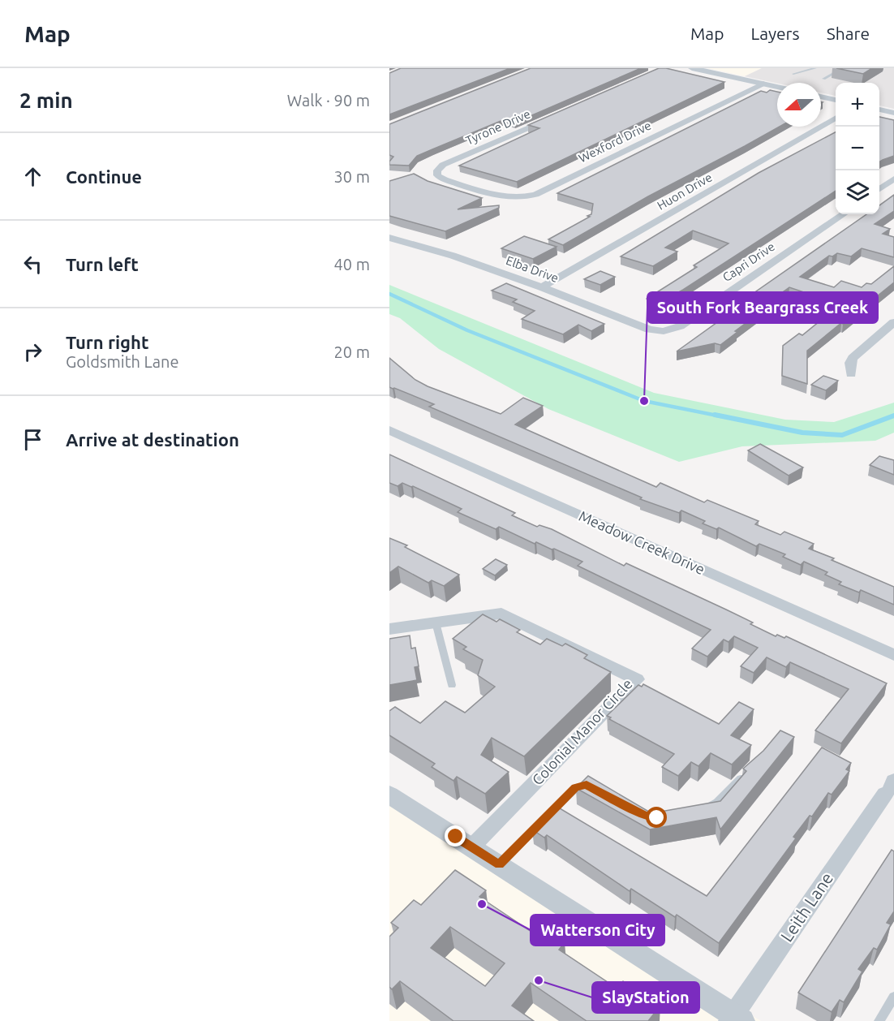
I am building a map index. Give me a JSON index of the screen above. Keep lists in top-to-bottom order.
{
  "streets": {
    "street": [
      "Tyrone Drive",
      "Wexford Drive",
      "Huon Drive",
      "Capri Drive",
      "Elba Drive",
      "Meadow Creek Drive",
      "Colonial Manor Circle",
      "Leith Lane"
    ]
  },
  "crossings": [
    ["Tyrone Drive", "Wexford Drive"],
    ["Huon Drive", "Elba Drive"],
    ["Capri Drive", "Elba Drive"]
  ],
  "places": ["South Fork Beargrass Creek", "Watterson City", "SlayStation"],
  "north": "left",
  "page": {
    "header": "Map",
    "nav": ["Map", "Layers", "Share"],
    "heading": ["2 min", "Walk · 90 m"],
    "map_buttons": ["+", "−"],
    "list": [
      ["Continue", "30 m"],
      ["Turn left", "40 m"],
      ["Turn right", "Goldsmith Lane", "20 m"],
      "Arrive at destination"
    ]
  }
}
